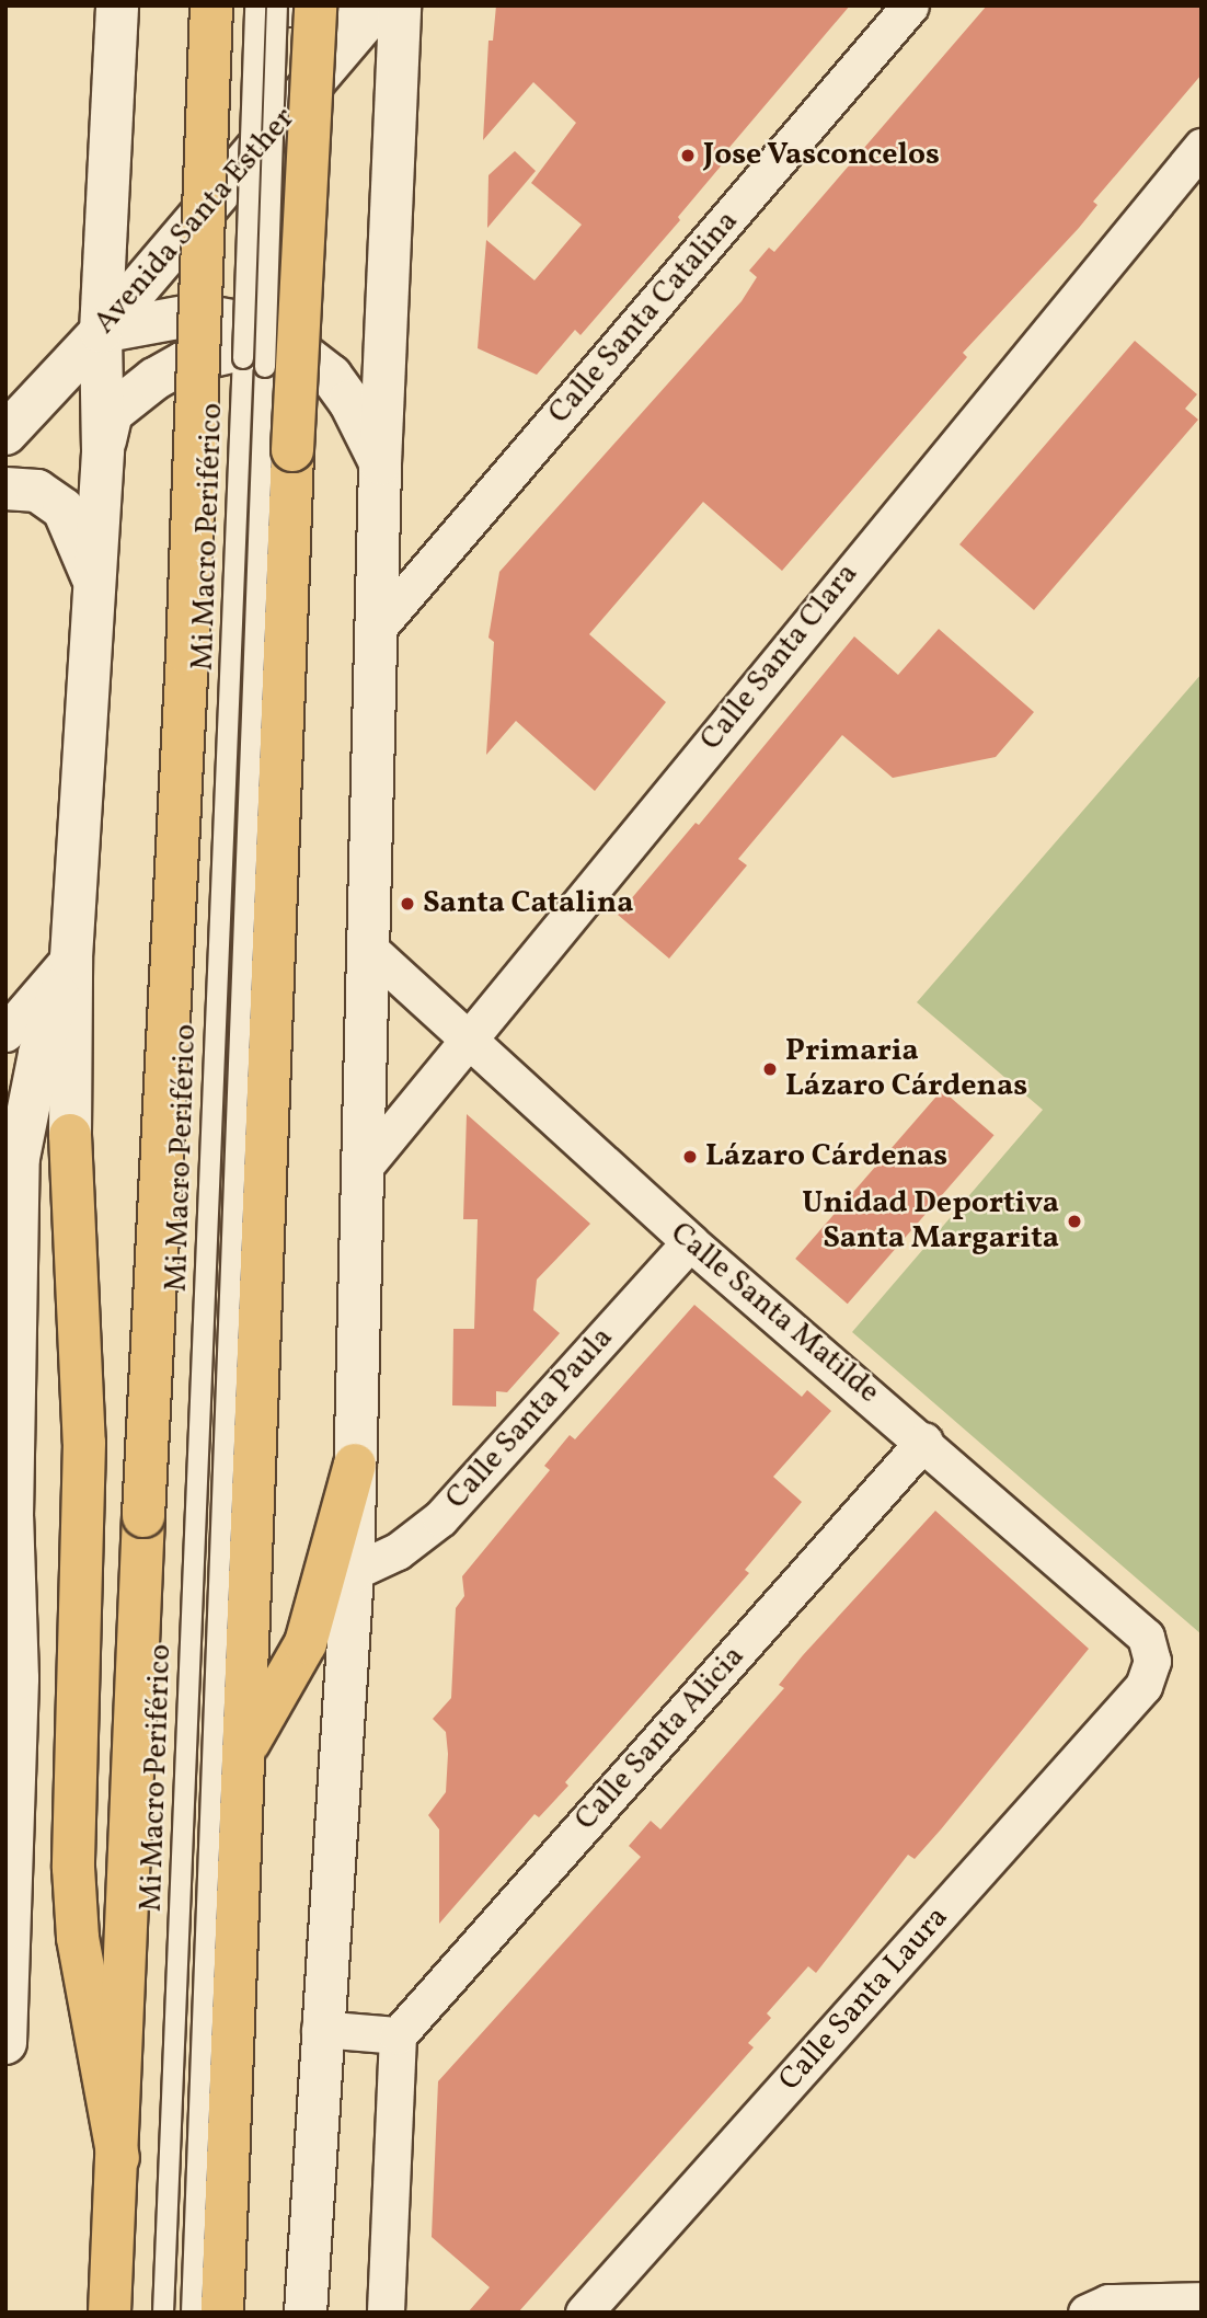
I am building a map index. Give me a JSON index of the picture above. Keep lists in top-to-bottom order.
{
  "streets": {
    "main road": ["Avenida Santa Esther"],
    "street": [
      "Calle Santa Catalina",
      "Calle Santa Clara",
      "Calle Santa Matilde",
      "Calle Santa Paula",
      "Calle Santa Alicia",
      "Calle Santa Laura"
    ],
    "lane": ["Mi Macro Periférico"]
  },
  "crossings": [
    ["Calle Santa Clara", "Calle Santa Matilde"],
    ["Calle Santa Matilde", "Calle Santa Paula"],
    ["Calle Santa Matilde", "Calle Santa Alicia"],
    ["Calle Santa Matilde", "Calle Santa Laura"]
  ],
  "places": [
    "Jose Vasconcelos",
    "Santa Catalina",
    "Primaria Lázaro Cárdenas",
    "Lázaro Cárdenas",
    "Unidad Deportiva Santa Margarita"
  ]
}
